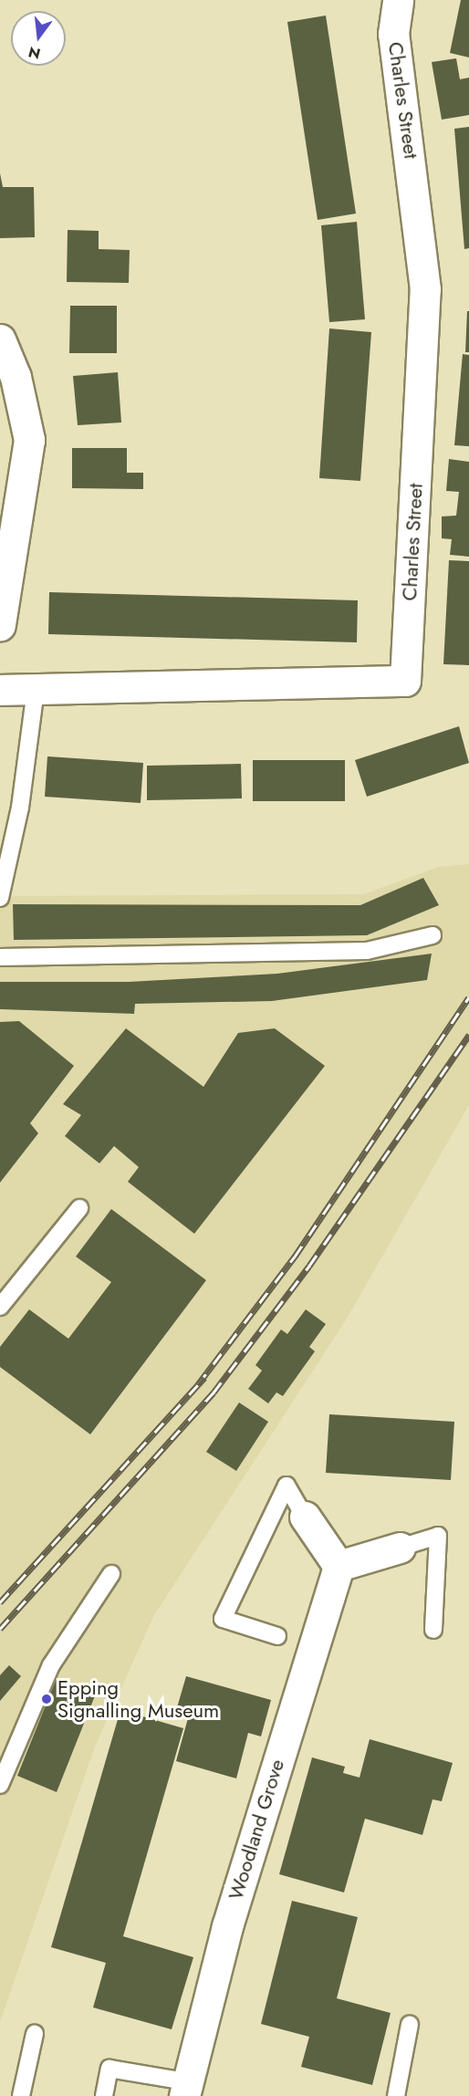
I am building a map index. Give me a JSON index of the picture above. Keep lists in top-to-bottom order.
{
  "streets": {
    "street": ["Charles Street", "Woodland Grove"]
  },
  "places": ["Epping Signalling Museum"],
  "north": "bottom"
}
